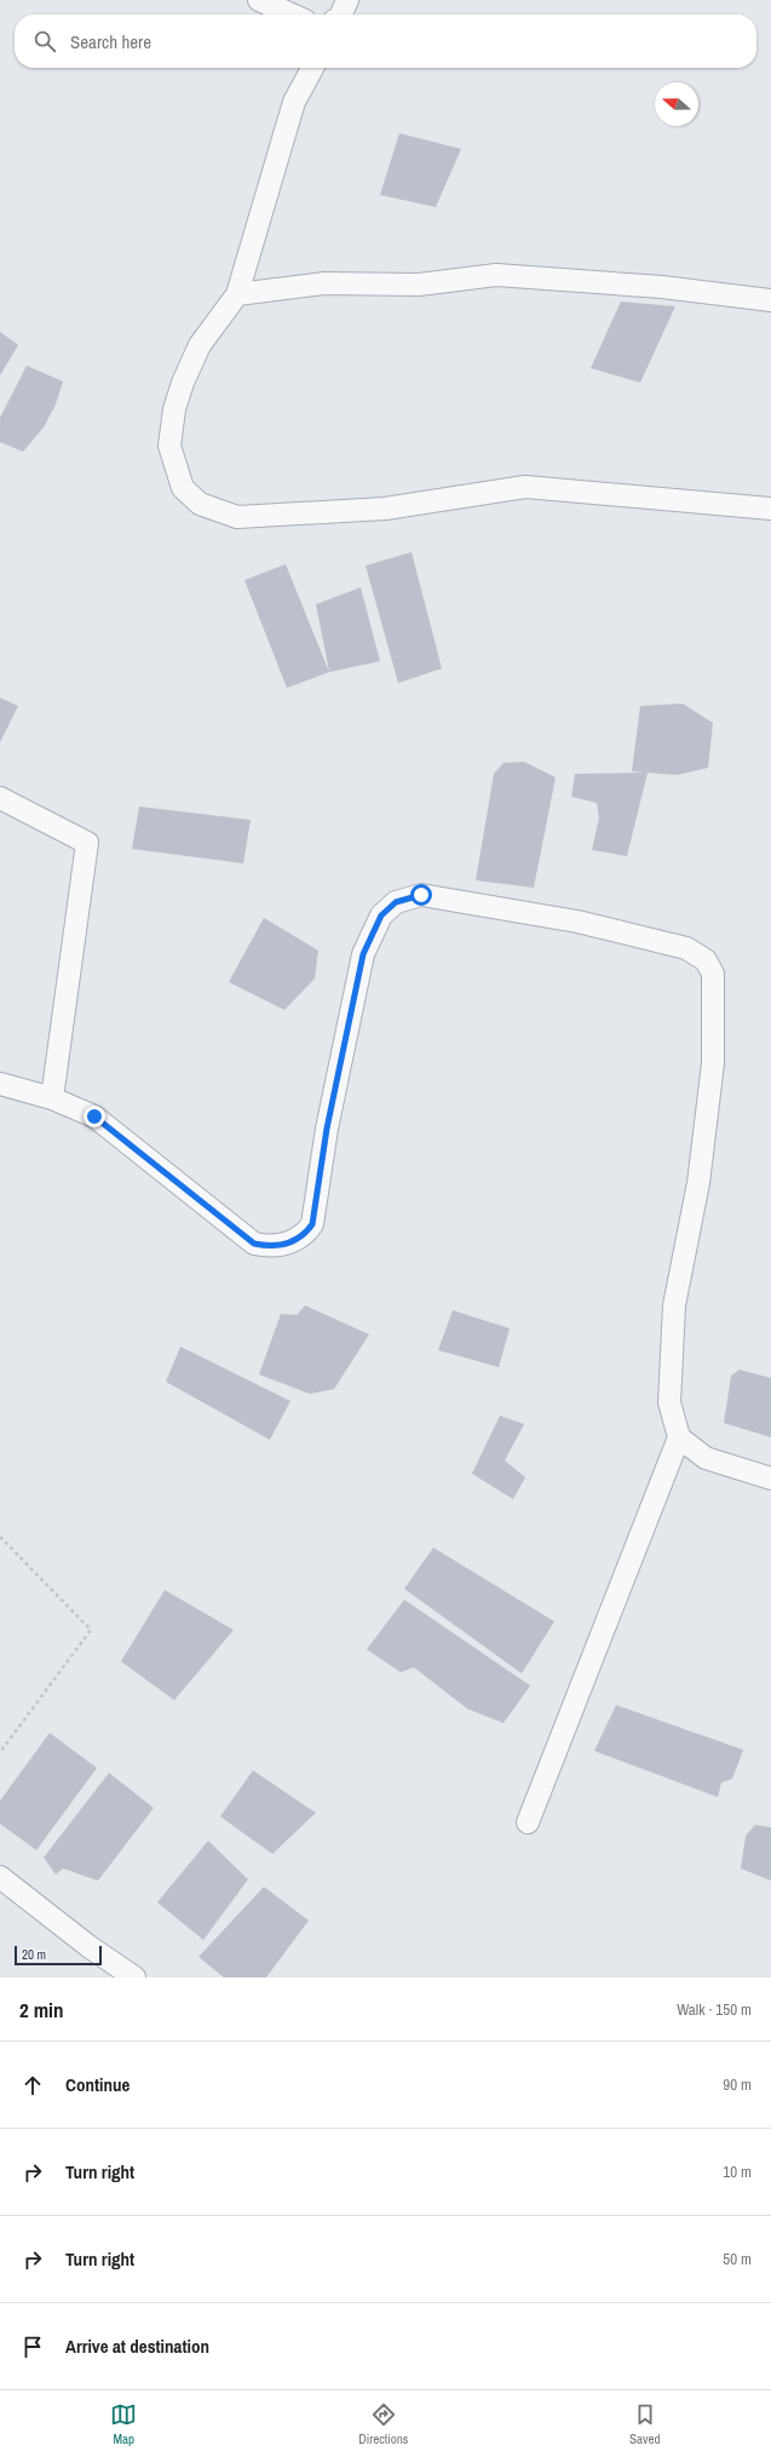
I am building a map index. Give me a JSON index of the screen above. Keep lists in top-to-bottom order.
{
  "scale_bar": "20 m",
  "north": "left",
  "page": {
    "search": "Search here",
    "scale": "20 m",
    "heading": ["2 min", "Walk · 150 m"],
    "list": [
      ["Continue", "90 m"],
      ["Turn right", "10 m"],
      ["Turn right", "50 m"],
      "Arrive at destination"
    ],
    "nav": ["Map", "Directions", "Saved"]
  }
}
